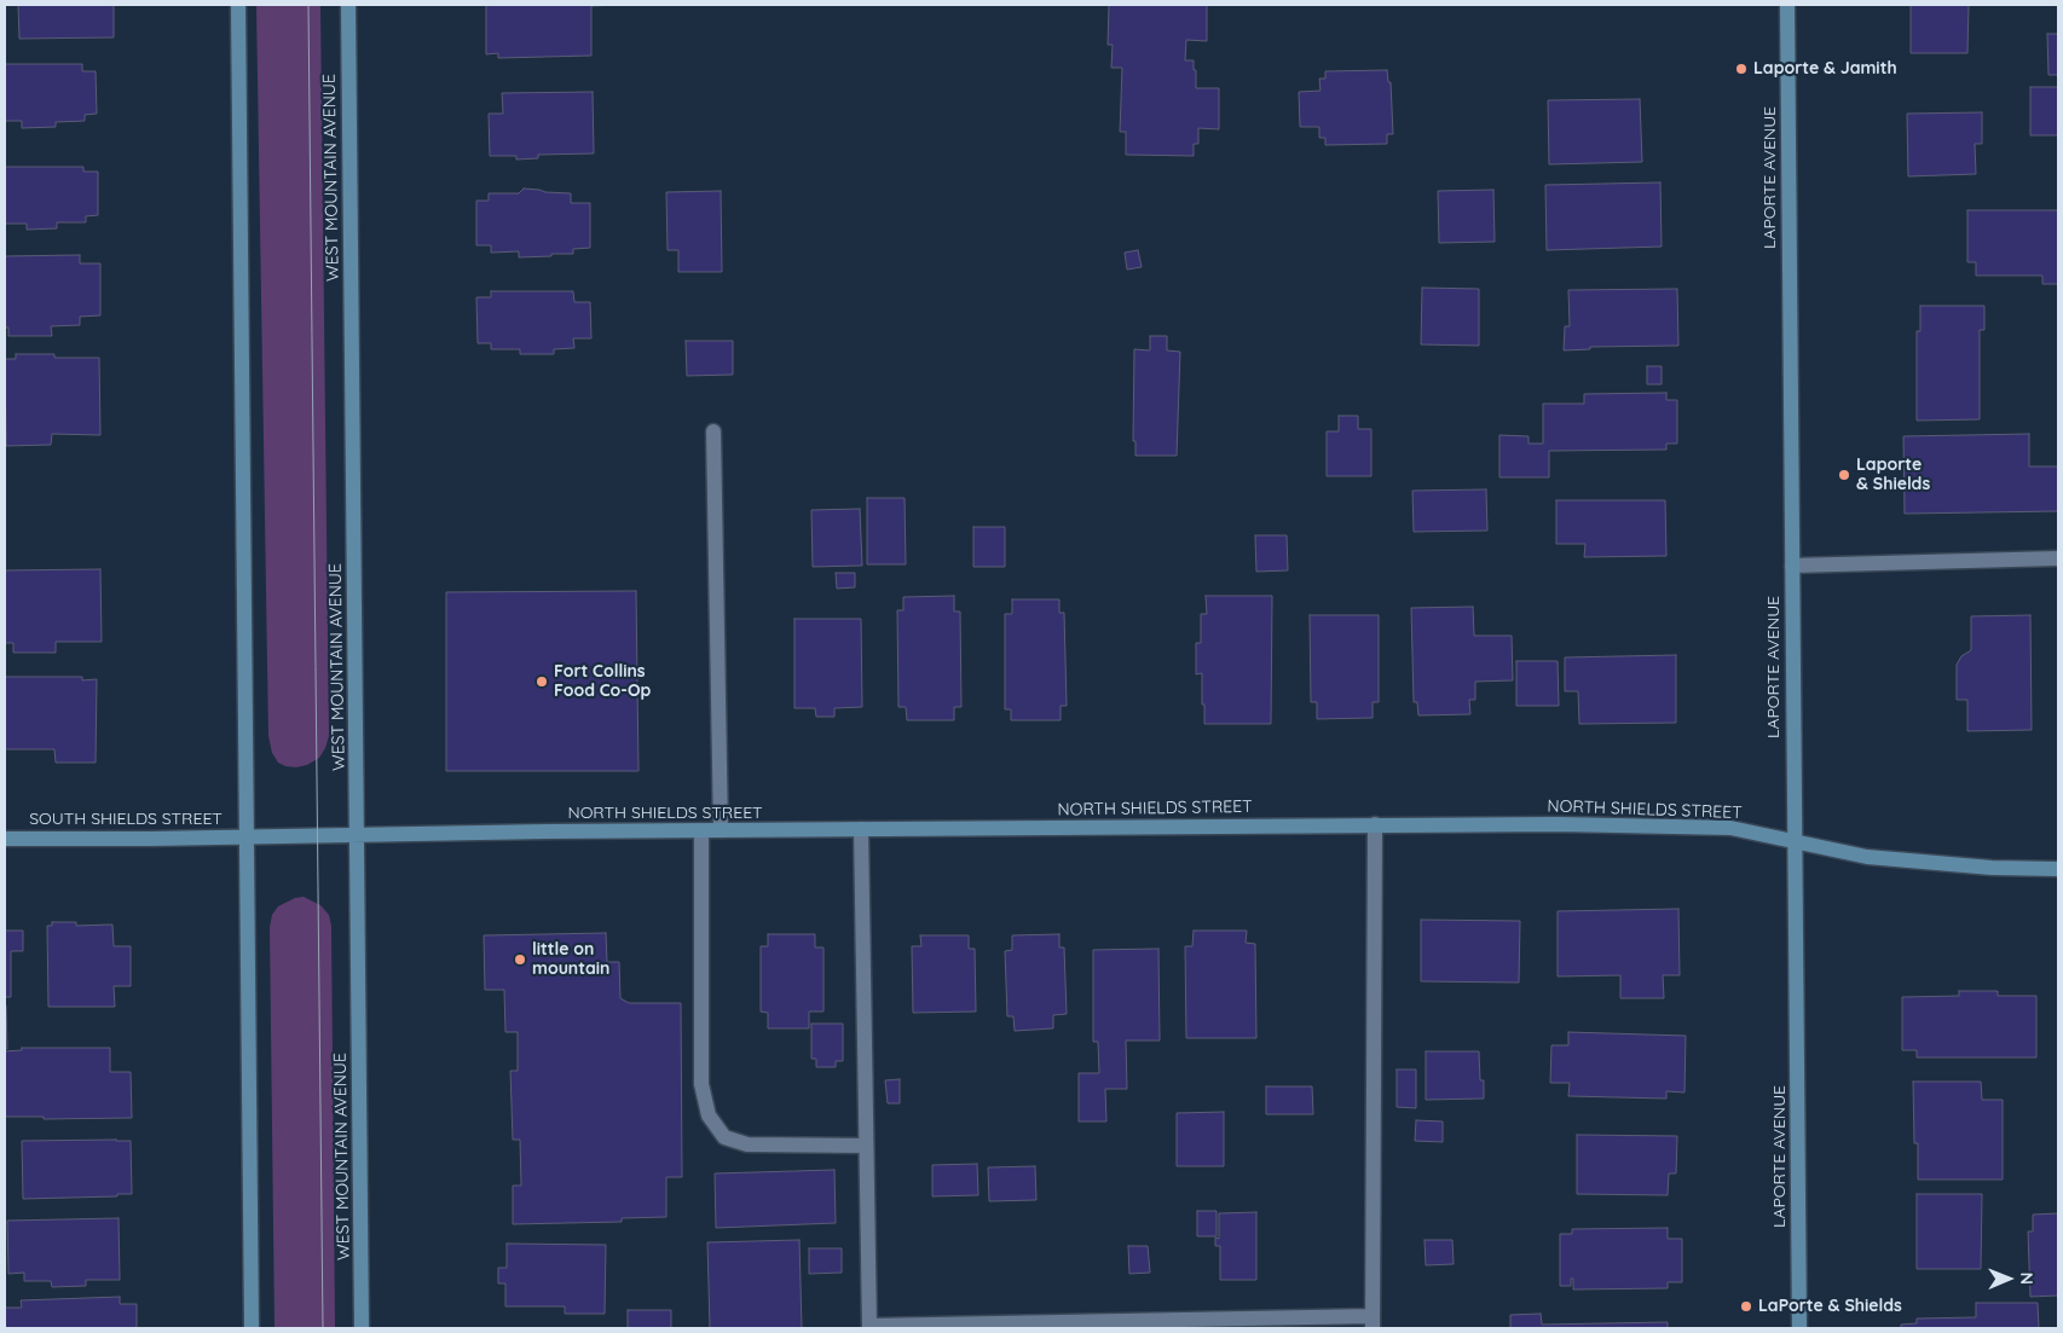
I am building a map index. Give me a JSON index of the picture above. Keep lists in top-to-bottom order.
{
  "streets": {
    "street": [
      "WEST MOUNTAIN AVENUE",
      "LAPORTE AVENUE",
      "NORTH SHIELDS STREET",
      "SOUTH SHIELDS STREET"
    ]
  },
  "crossings": [
    ["WEST MOUNTAIN AVENUE", "NORTH SHIELDS STREET"],
    ["LAPORTE AVENUE", "NORTH SHIELDS STREET"],
    ["NORTH SHIELDS STREET", "SOUTH SHIELDS STREET"]
  ],
  "places": [
    "Laporte & Jamith",
    "Laporte & Shields",
    "Fort Collins Food Co-Op",
    "little on mountain",
    "LaPorte & Shields"
  ],
  "north": "right"
}
